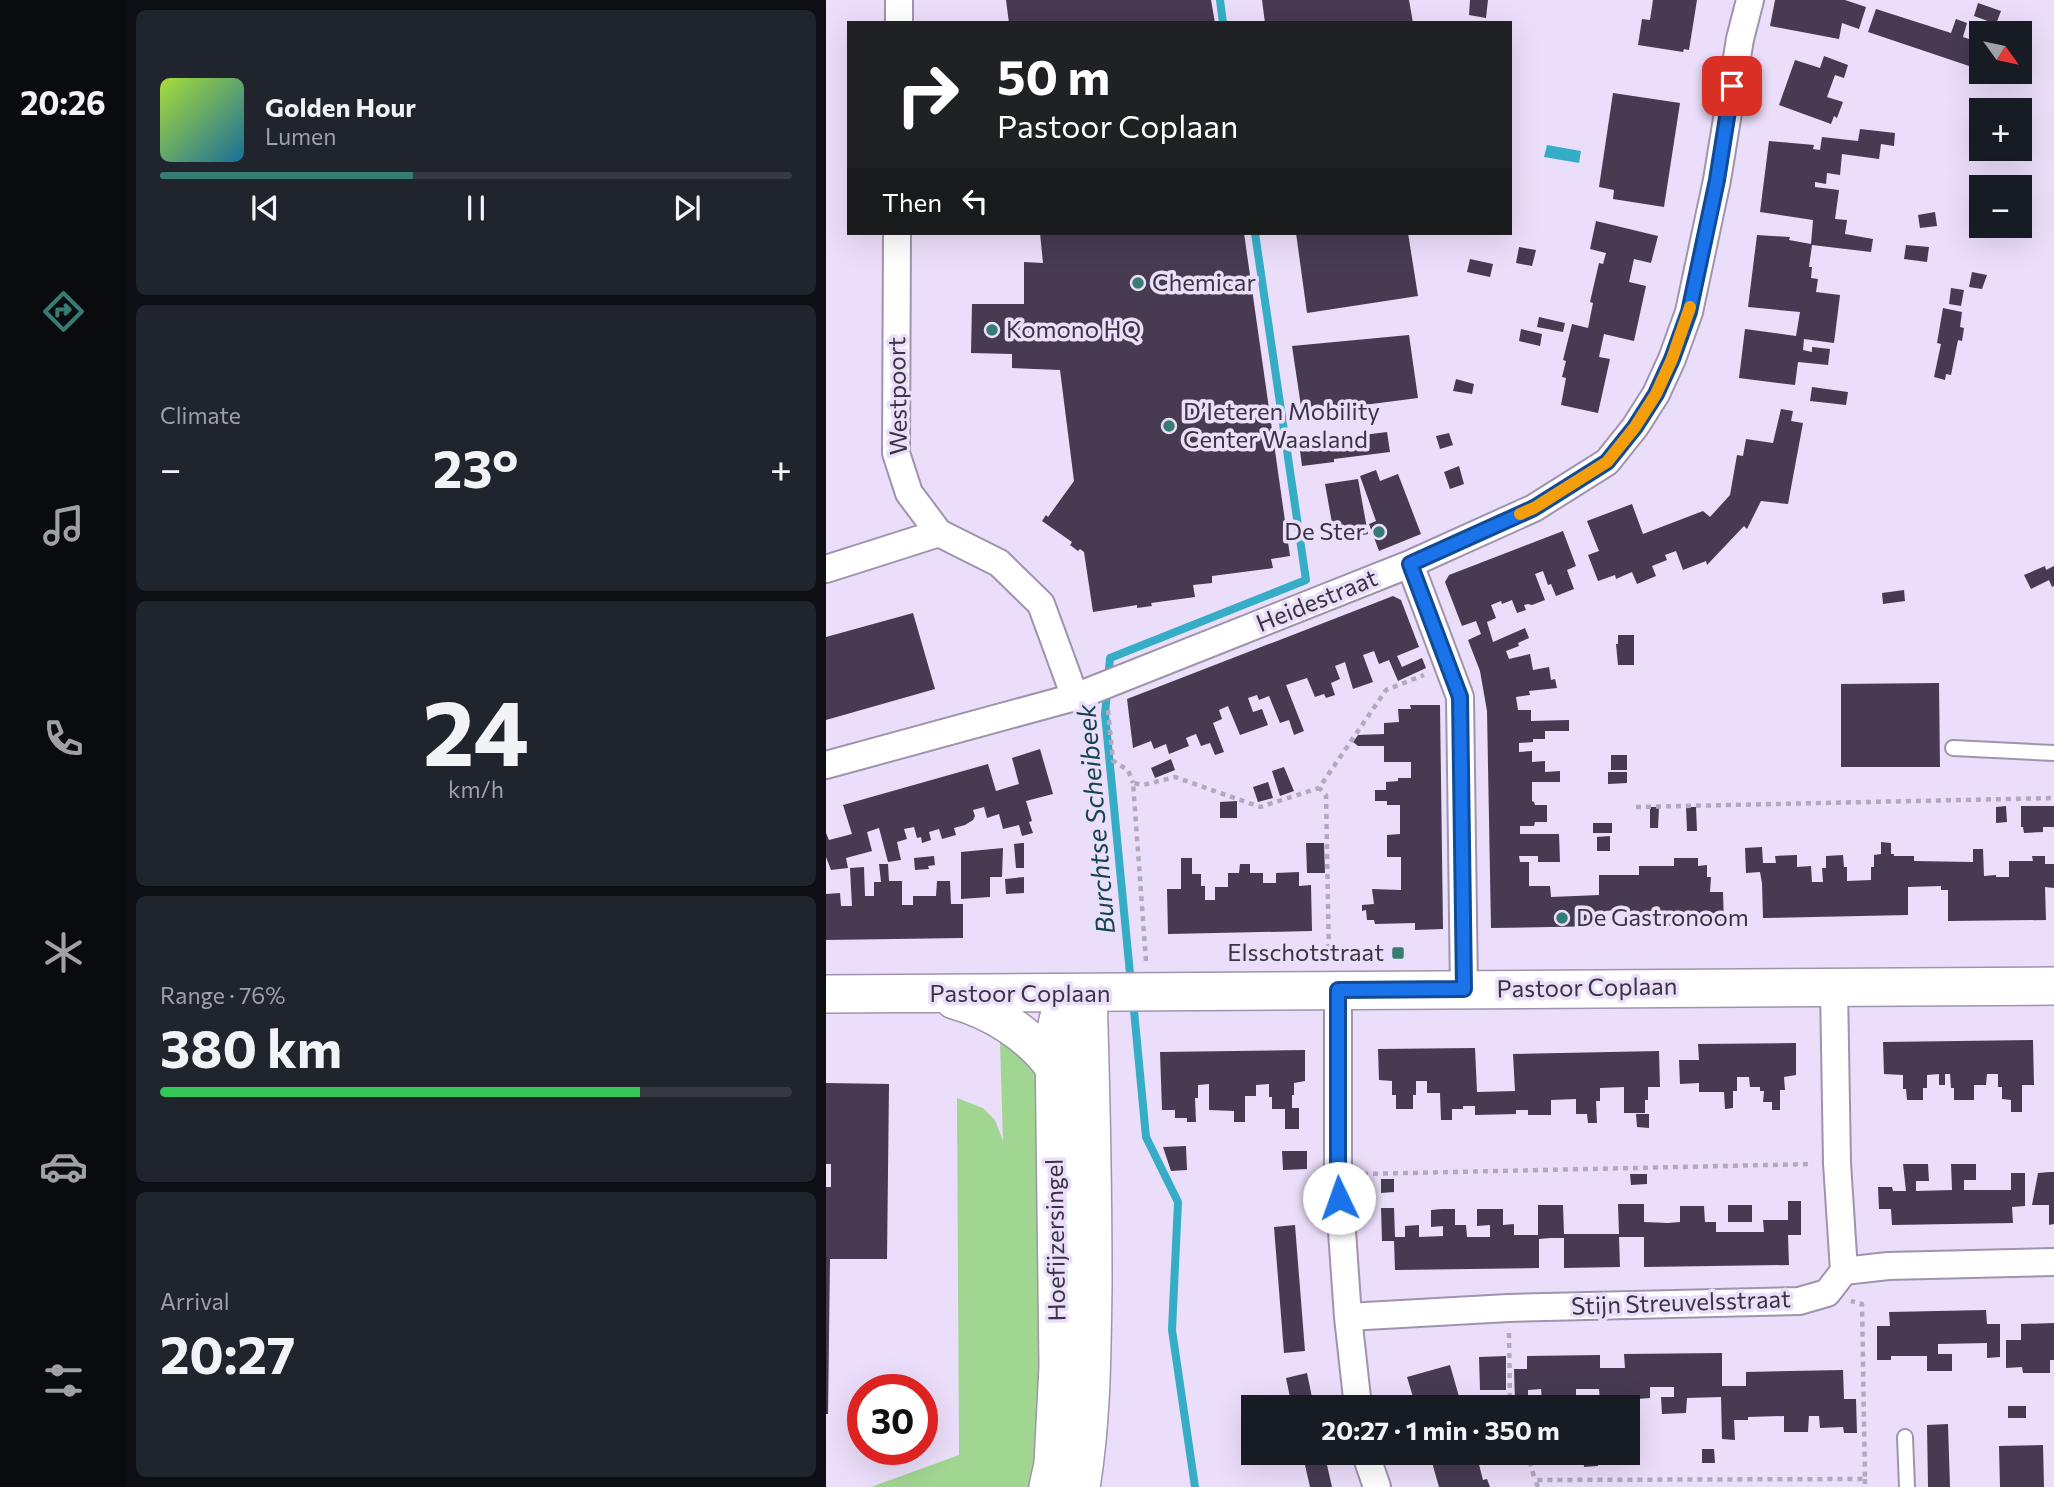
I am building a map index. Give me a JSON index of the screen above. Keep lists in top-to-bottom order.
{
  "streets": {
    "street": [
      "Westpoort",
      "Heidestraat",
      "Pastoor Coplaan",
      "Hoefijzersingel",
      "Stijn Streuvelsstraat"
    ]
  },
  "crossings": [
    ["Westpoort", "Heidestraat"],
    ["Pastoor Coplaan", "Hoefijzersingel"]
  ],
  "water": ["Burchtse Scheibeek"],
  "places": {
    "other": [
      "Chemicar",
      "Komono HQ",
      "D’Ieteren Mobility Center Waasland",
      "De Ster",
      "De Gastronoom"
    ],
    "transit": ["Elsschotstraat"]
  },
  "north": "bottom right",
  "page": {
    "tabs": "20:26",
    "map_buttons": ["+", "−"],
    "turn": ["50 m", "Pastoor Coplaan"],
    "song": ["Golden Hour", "Lumen"],
    "then": "Then",
    "tile": [
      "Climate",
      ["24", "km/h"],
      ["Range · 76%", "380 km"],
      ["Arrival", "20:27"]
    ],
    "heat": ["−", "23°", "+"],
    "limit": "30",
    "trip": "20:27 · 1 min · 350 m"
  }
}
